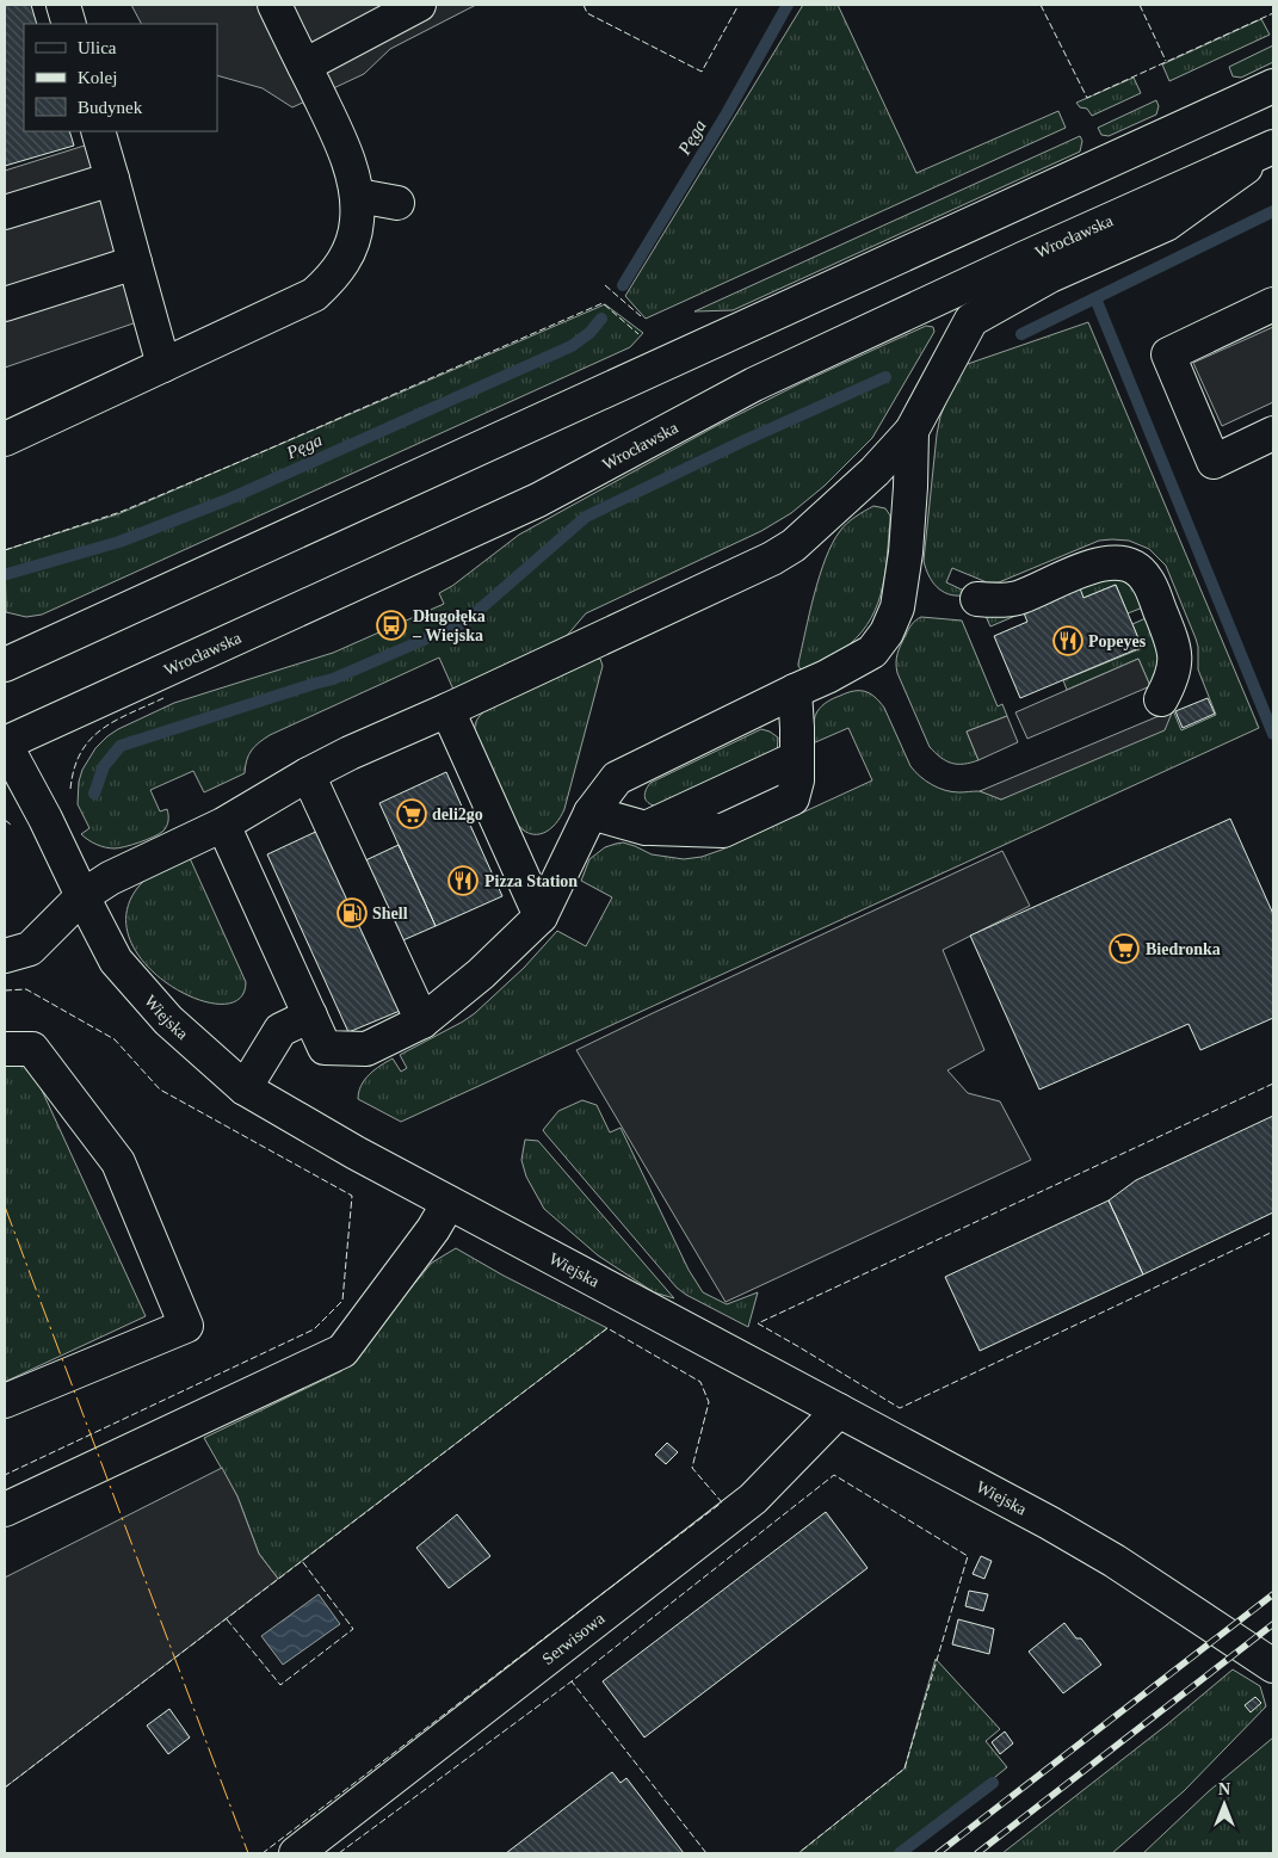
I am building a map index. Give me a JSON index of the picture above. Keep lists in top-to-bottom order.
{
  "streets": {
    "main road": ["Wrocławska", "Wiejska", "Serwisowa"]
  },
  "crossings": [
    ["Wrocławska", "Wiejska"],
    ["Wiejska", "Serwisowa"]
  ],
  "water": ["Pęga"],
  "places": {
    "bus stop": ["Długołęka – Wiejska"],
    "restaurant": ["Popeyes", "Pizza Station"],
    "supermarket": ["deli2go", "Biedronka"],
    "fuel station": ["Shell"]
  },
  "legend": ["Ulica", "Kolej", "Budynek"],
  "north": "top"
}
